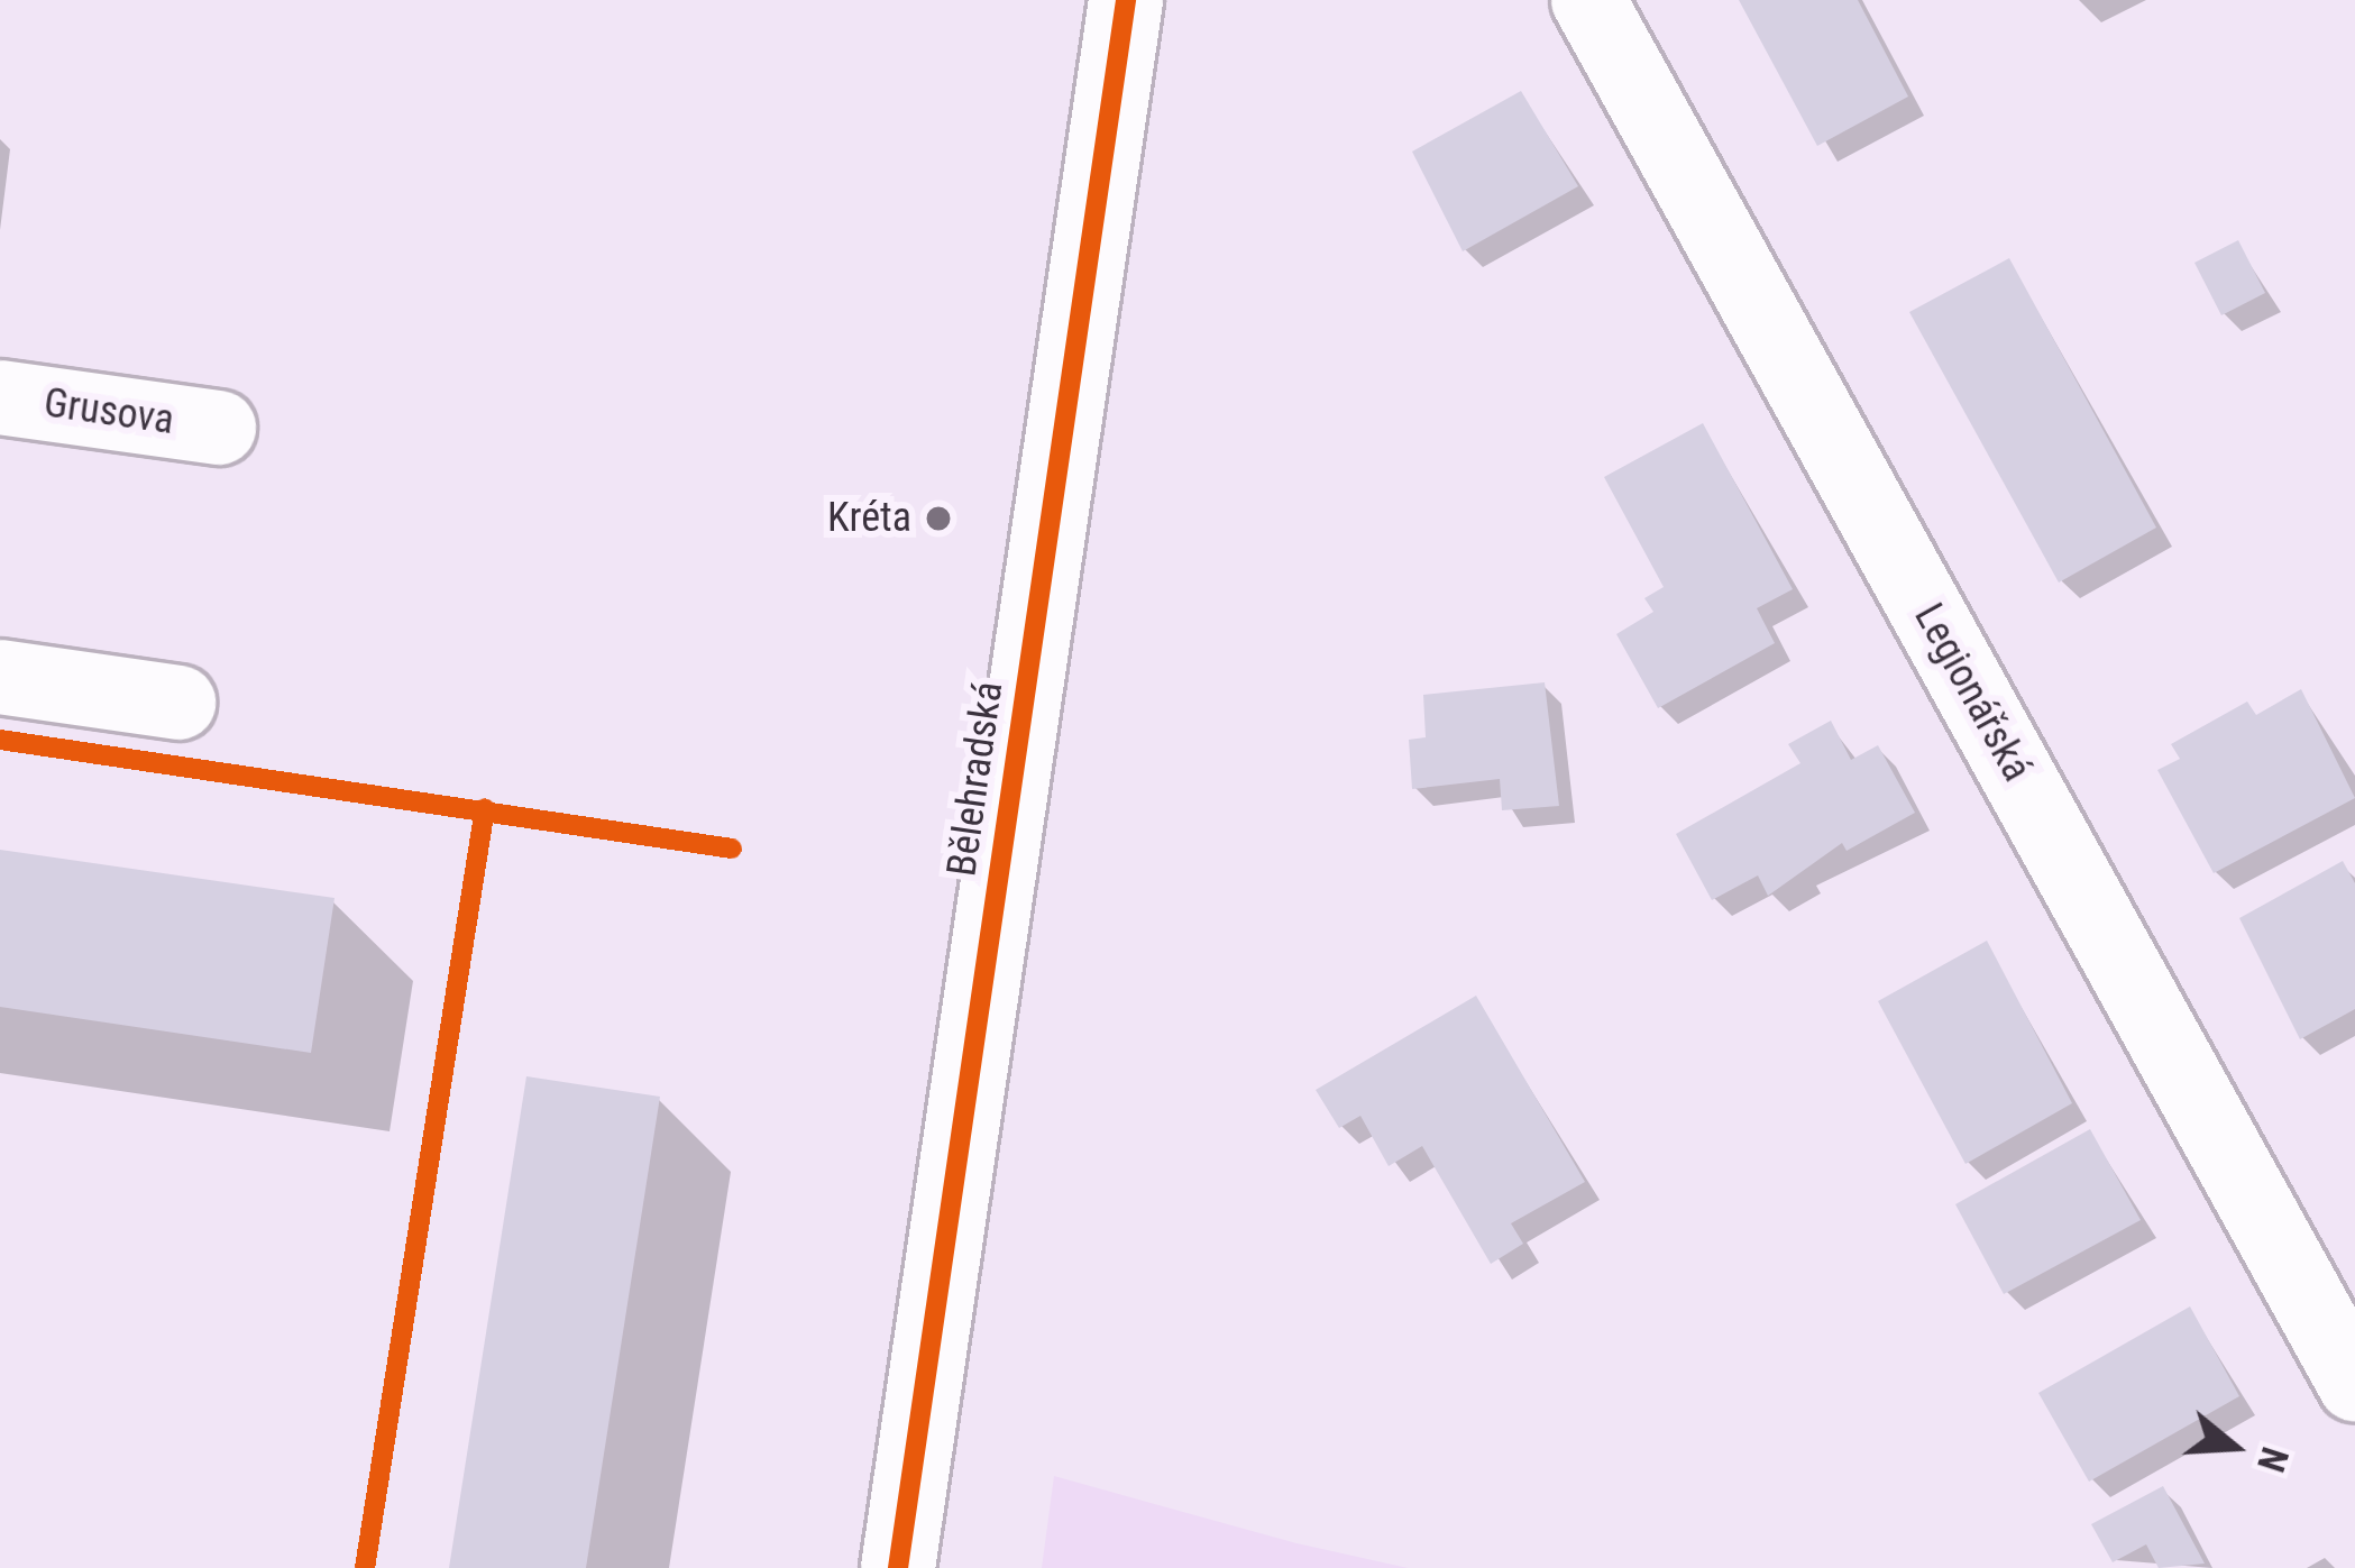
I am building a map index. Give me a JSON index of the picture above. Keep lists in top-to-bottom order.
{
  "streets": {
    "street": ["Grusova", "Legionářská", "Bělehradská"]
  },
  "places": ["Kréta"],
  "north": "right"
}
